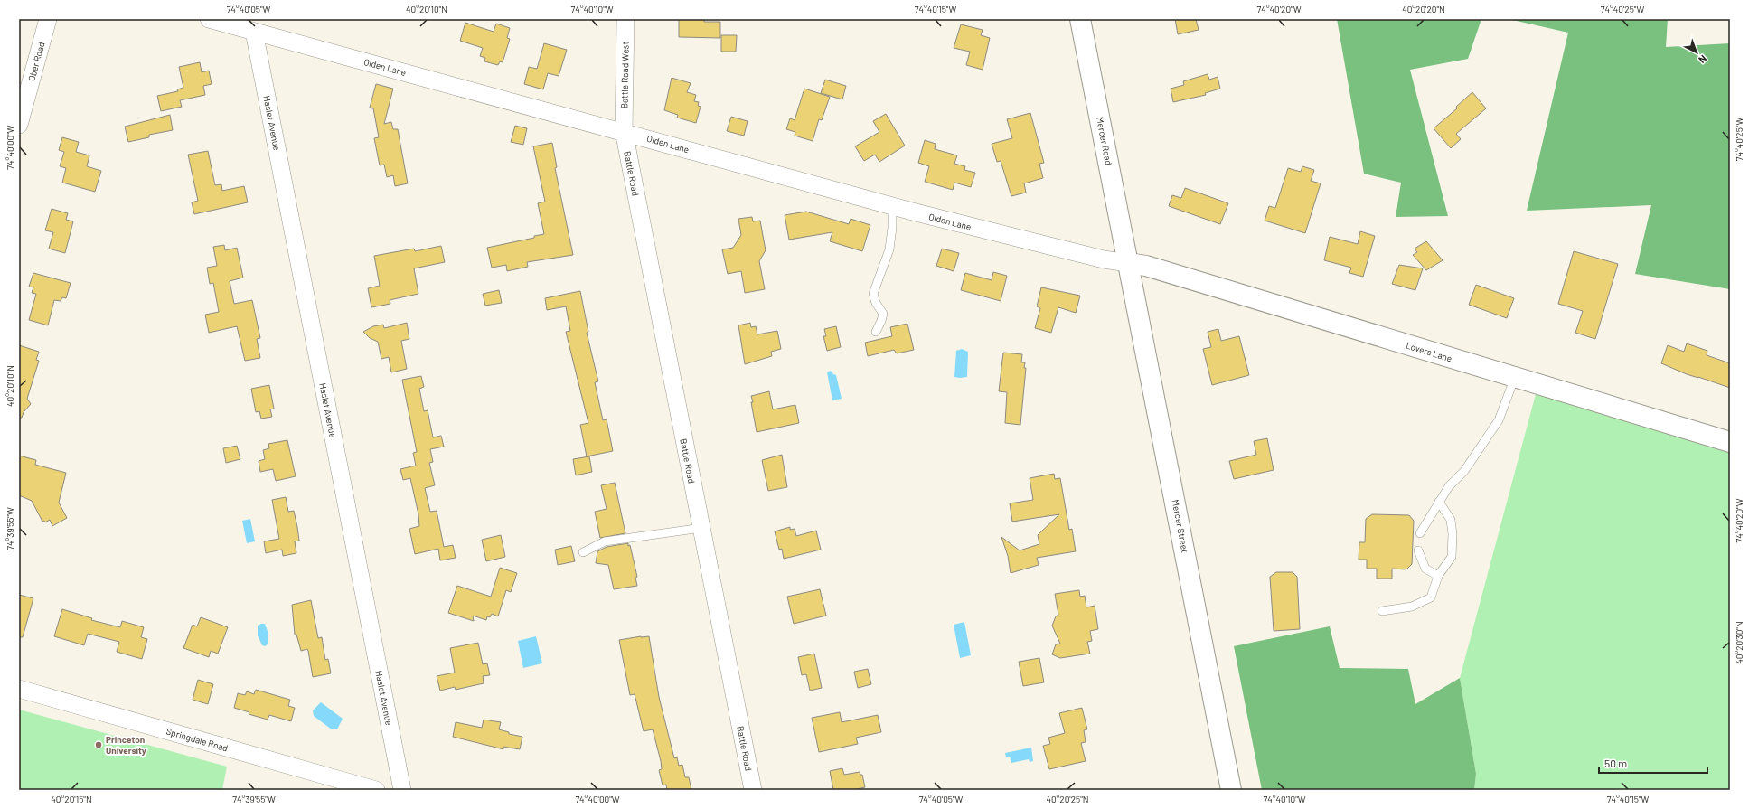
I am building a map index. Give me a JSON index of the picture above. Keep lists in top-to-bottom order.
{
  "streets": {
    "main road": ["Mercer Road", "Lovers Lane", "Mercer Street"],
    "street": [
      "Ober Road",
      "Olden Lane",
      "Battle Road West",
      "Haslet Avenue",
      "Battle Road",
      "Springdale Road"
    ]
  },
  "crossings": [
    ["Olden Lane", "Battle Road West"],
    ["Olden Lane", "Haslet Avenue"],
    ["Olden Lane", "Mercer Road"],
    ["Olden Lane", "Battle Road"],
    ["Olden Lane", "Lovers Lane"],
    ["Olden Lane", "Mercer Street"],
    ["Battle Road West", "Battle Road"],
    ["Mercer Road", "Lovers Lane"],
    ["Mercer Road", "Mercer Street"],
    ["Lovers Lane", "Mercer Street"]
  ],
  "places": ["Princeton University"],
  "scale_bar": "50 m",
  "north": "bottom right",
  "coordinates": [
    "74°40'05\"W",
    "40°20'10\"N",
    "74°40'10\"W",
    "74°40'15\"W",
    "74°40'20\"W",
    "40°20'20\"N",
    "74°40'25\"W",
    "74°40'00\"W",
    "74°39'55\"W",
    "40°20'30\"N",
    "40°20'15\"N",
    "40°20'25\"N"
  ]
}
